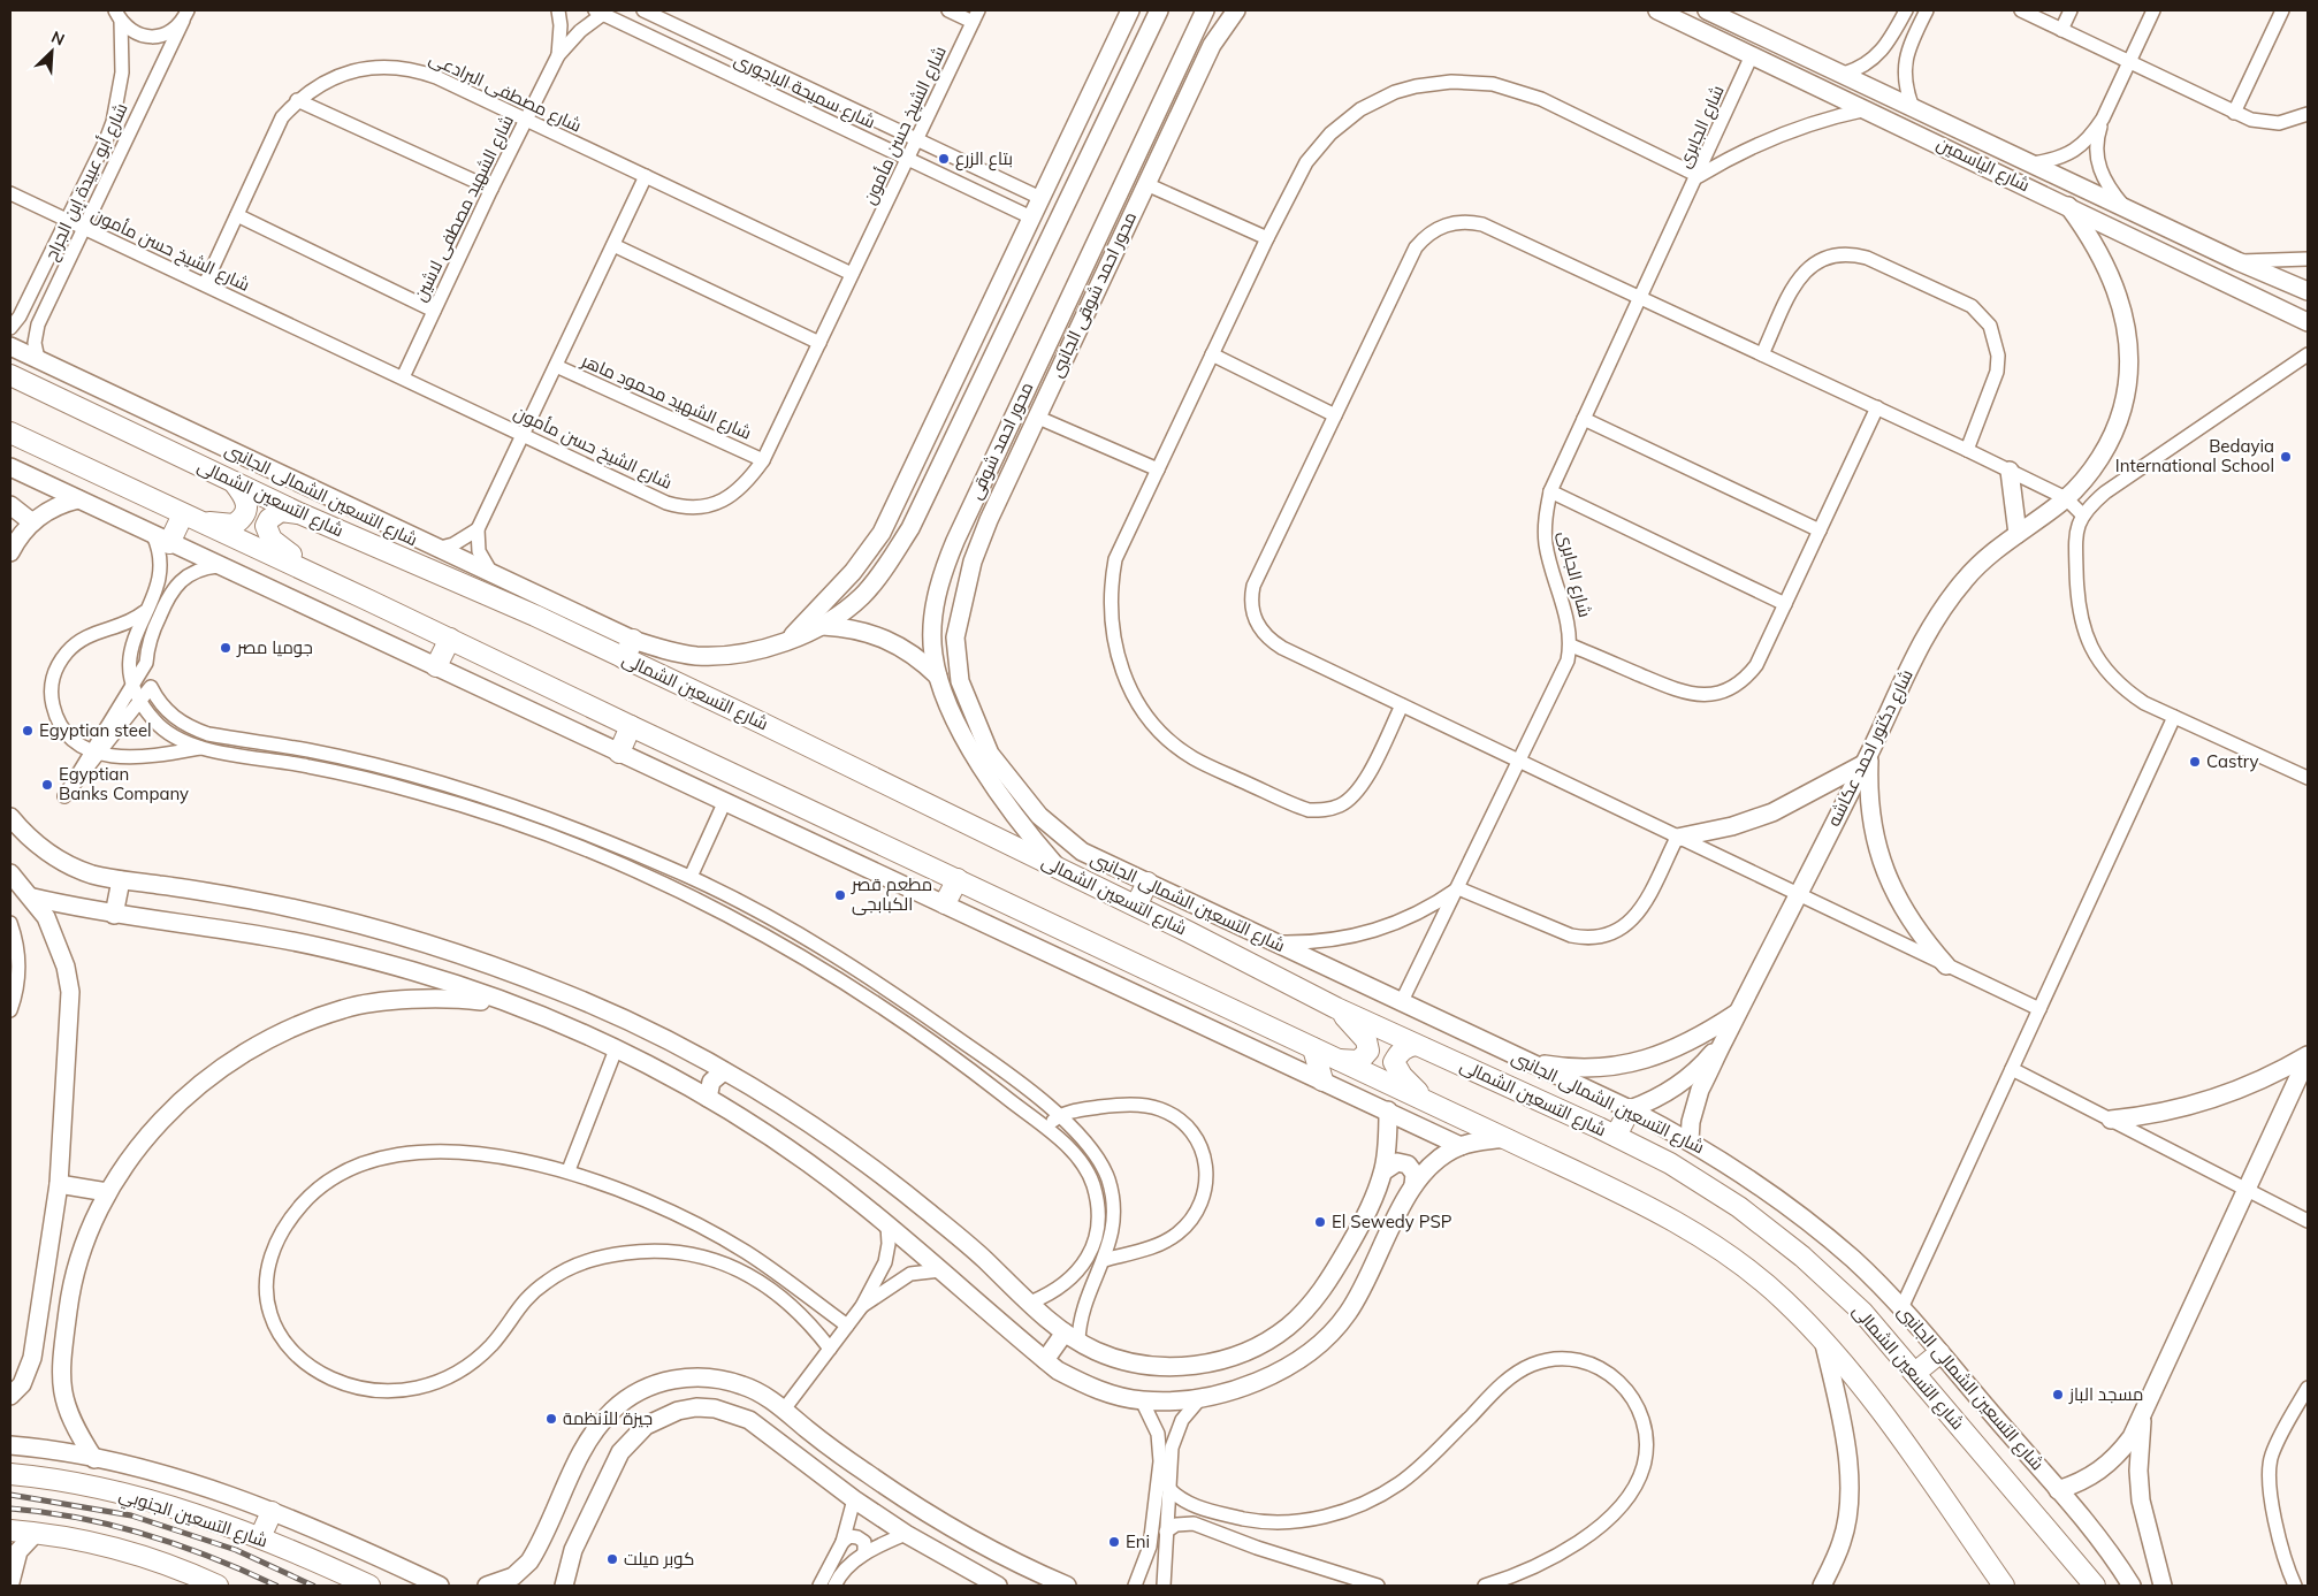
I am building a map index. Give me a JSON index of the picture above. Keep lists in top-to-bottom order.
{
  "streets": {
    "main road": ["شارع التسعين الشمالى", "شارع التسعين الجنوبي"],
    "street": [
      "شارع سميحة الباجورى",
      "شارع مصطفى البرادعى",
      "شارع الشيخ حسن مأمون",
      "شارع الجابرى",
      "شارع الياسمين",
      "شارع أبو عبيدة إبن الجراح",
      "شارع الشهيد مصطفى لاشين",
      "محور احمد شوقى الجانبى",
      "شارع الشهيد محمود ماهر",
      "محور احمد شوقى",
      "شارع التسعين الشمالى الجانبى",
      "شارع دكتور احمد عكاشه"
    ]
  },
  "crossings": [
    ["شارع سميحة الباجورى", "شارع الشيخ حسن مأمون"],
    ["شارع سميحة الباجورى", "شارع الشهيد مصطفى لاشين"],
    ["شارع مصطفى البرادعى", "شارع الشيخ حسن مأمون"],
    ["شارع مصطفى البرادعى", "شارع الشهيد مصطفى لاشين"],
    ["شارع الشيخ حسن مأمون", "شارع أبو عبيدة إبن الجراح"],
    ["شارع الشيخ حسن مأمون", "شارع الشهيد مصطفى لاشين"],
    ["شارع الشيخ حسن مأمون", "شارع الشهيد محمود ماهر"],
    ["شارع الجابرى", "شارع الياسمين"],
    ["شارع الجابرى", "شارع التسعين الشمالى الجانبى"],
    ["شارع الياسمين", "شارع دكتور احمد عكاشه"],
    ["شارع أبو عبيدة إبن الجراح", "شارع التسعين الشمالى الجانبى"],
    ["محور احمد شوقى الجانبى", "شارع التسعين الشمالى الجانبى"],
    ["محور احمد شوقى", "شارع التسعين الشمالى"],
    ["شارع التسعين الشمالى الجانبى", "شارع التسعين الشمالى"],
    ["شارع التسعين الشمالى الجانبى", "شارع دكتور احمد عكاشه"]
  ],
  "places": [
    "بتاع الزرع",
    "Bedayia International School",
    "جوميا مصر",
    "Egyptian steel",
    "Castry",
    "Egyptian Banks Company",
    "مطعم قصر الكبابجى",
    "El Sewedy PSP",
    "مسجد الباز",
    "جيزة للأنظمة",
    "Eni",
    "كوبر ميلت"
  ],
  "north": "top right"
}
